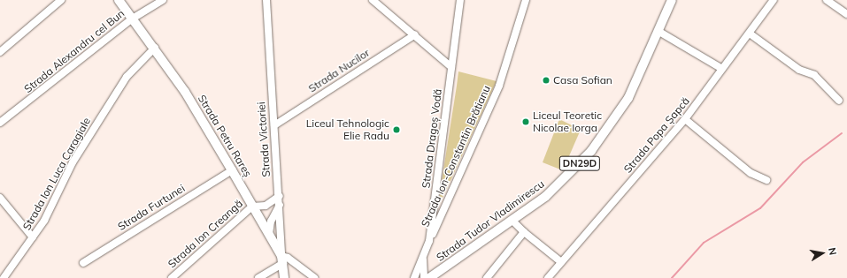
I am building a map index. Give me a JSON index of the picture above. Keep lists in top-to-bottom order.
{
  "streets": {
    "main road": [
      "Strada Petru Rareș",
      "Strada Victoriei",
      "DN29D",
      "Strada Tudor Vladimirescu"
    ],
    "street": [
      "Strada Alexandru cel Bun",
      "Strada Nucilor",
      "Strada Popa Șapcă",
      "Strada Dragoș Vodă",
      "Strada Ion-Constantin Brătianu",
      "Strada Ion Luca Caragiale",
      "Strada Furtunei",
      "Strada Ion Creangă"
    ]
  },
  "crossings": [
    ["Strada Alexandru cel Bun", "Strada Petru Rareș"],
    ["Strada Nucilor", "Strada Victoriei"],
    ["Strada Petru Rareș", "Strada Victoriei"],
    ["Strada Petru Rareș", "Strada Ion Luca Caragiale"],
    ["Strada Petru Rareș", "Strada Furtunei"],
    ["Strada Petru Rareș", "Strada Ion Creangă"],
    ["Strada Dragoș Vodă", "Strada Ion-Constantin Brătianu"]
  ],
  "places": ["Casa Sofian", "Liceul Teoretic Nicolae Iorga", "Liceul Tehnologic Elie Radu"],
  "north": "right"
}
